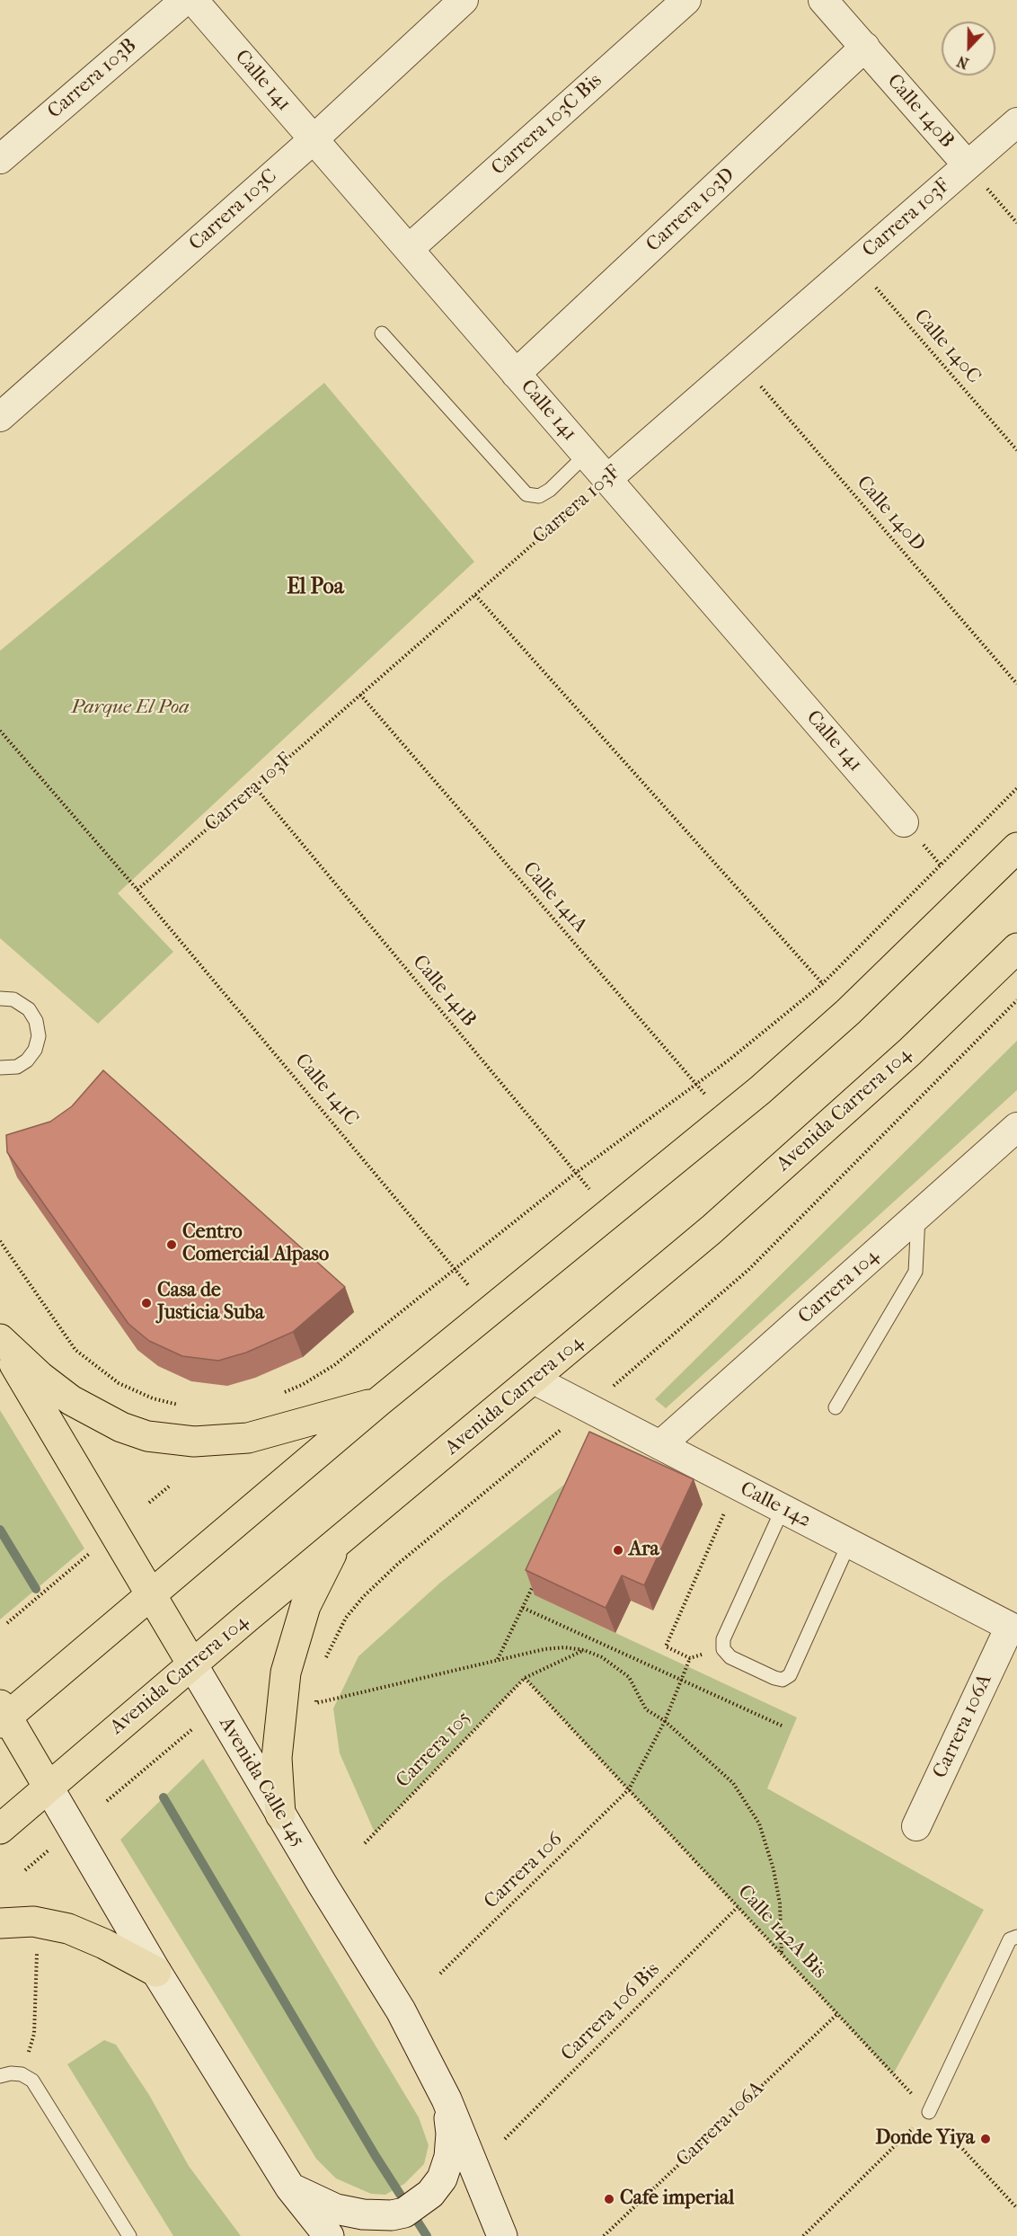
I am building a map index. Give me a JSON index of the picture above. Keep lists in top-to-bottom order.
{
  "streets": {
    "main road": ["Avenida Carrera 104", "Avenida Calle 145"],
    "street": [
      "Carrera 103B",
      "Calle 141",
      "Calle 140B",
      "Carrera 103C Bis",
      "Carrera 103C",
      "Carrera 103D",
      "Carrera 103F",
      "Carrera 104",
      "Calle 142",
      "Carrera 106A"
    ],
    "path": [
      "Calle 140C",
      "Calle 140D",
      "Calle 141A",
      "Calle 141B",
      "Calle 141C",
      "Carrera 105",
      "Carrera 106",
      "Calle 142A Bis",
      "Carrera 106 Bis"
    ]
  },
  "crossings": [
    ["Calle 141", "Carrera 103C Bis"],
    ["Calle 141", "Carrera 103C"],
    ["Calle 141", "Carrera 103D"],
    ["Calle 141", "Carrera 103F"],
    ["Calle 140B", "Carrera 103D"],
    ["Calle 140B", "Carrera 103F"],
    ["Carrera 103F", "Calle 140C"],
    ["Carrera 103F", "Calle 140D"],
    ["Carrera 103F", "Calle 141A"],
    ["Carrera 103F", "Calle 141B"],
    ["Carrera 103F", "Calle 141C"],
    ["Avenida Carrera 104", "Calle 142"],
    ["Avenida Carrera 104", "Avenida Calle 145"],
    ["Carrera 104", "Calle 142"],
    ["Calle 142", "Carrera 106A"],
    ["Carrera 106A", "Calle 142A Bis"],
    ["Carrera 105", "Calle 142A Bis"],
    ["Carrera 106", "Calle 142A Bis"],
    ["Calle 142A Bis", "Carrera 106 Bis"]
  ],
  "districts": ["El Poa"],
  "parks": ["Parque El Poa"],
  "places": [
    "Centro Comercial Alpaso",
    "Casa de Justicia Suba",
    "Ara",
    "Donde Yiya",
    "Cafe imperial"
  ],
  "north": "bottom"
}
